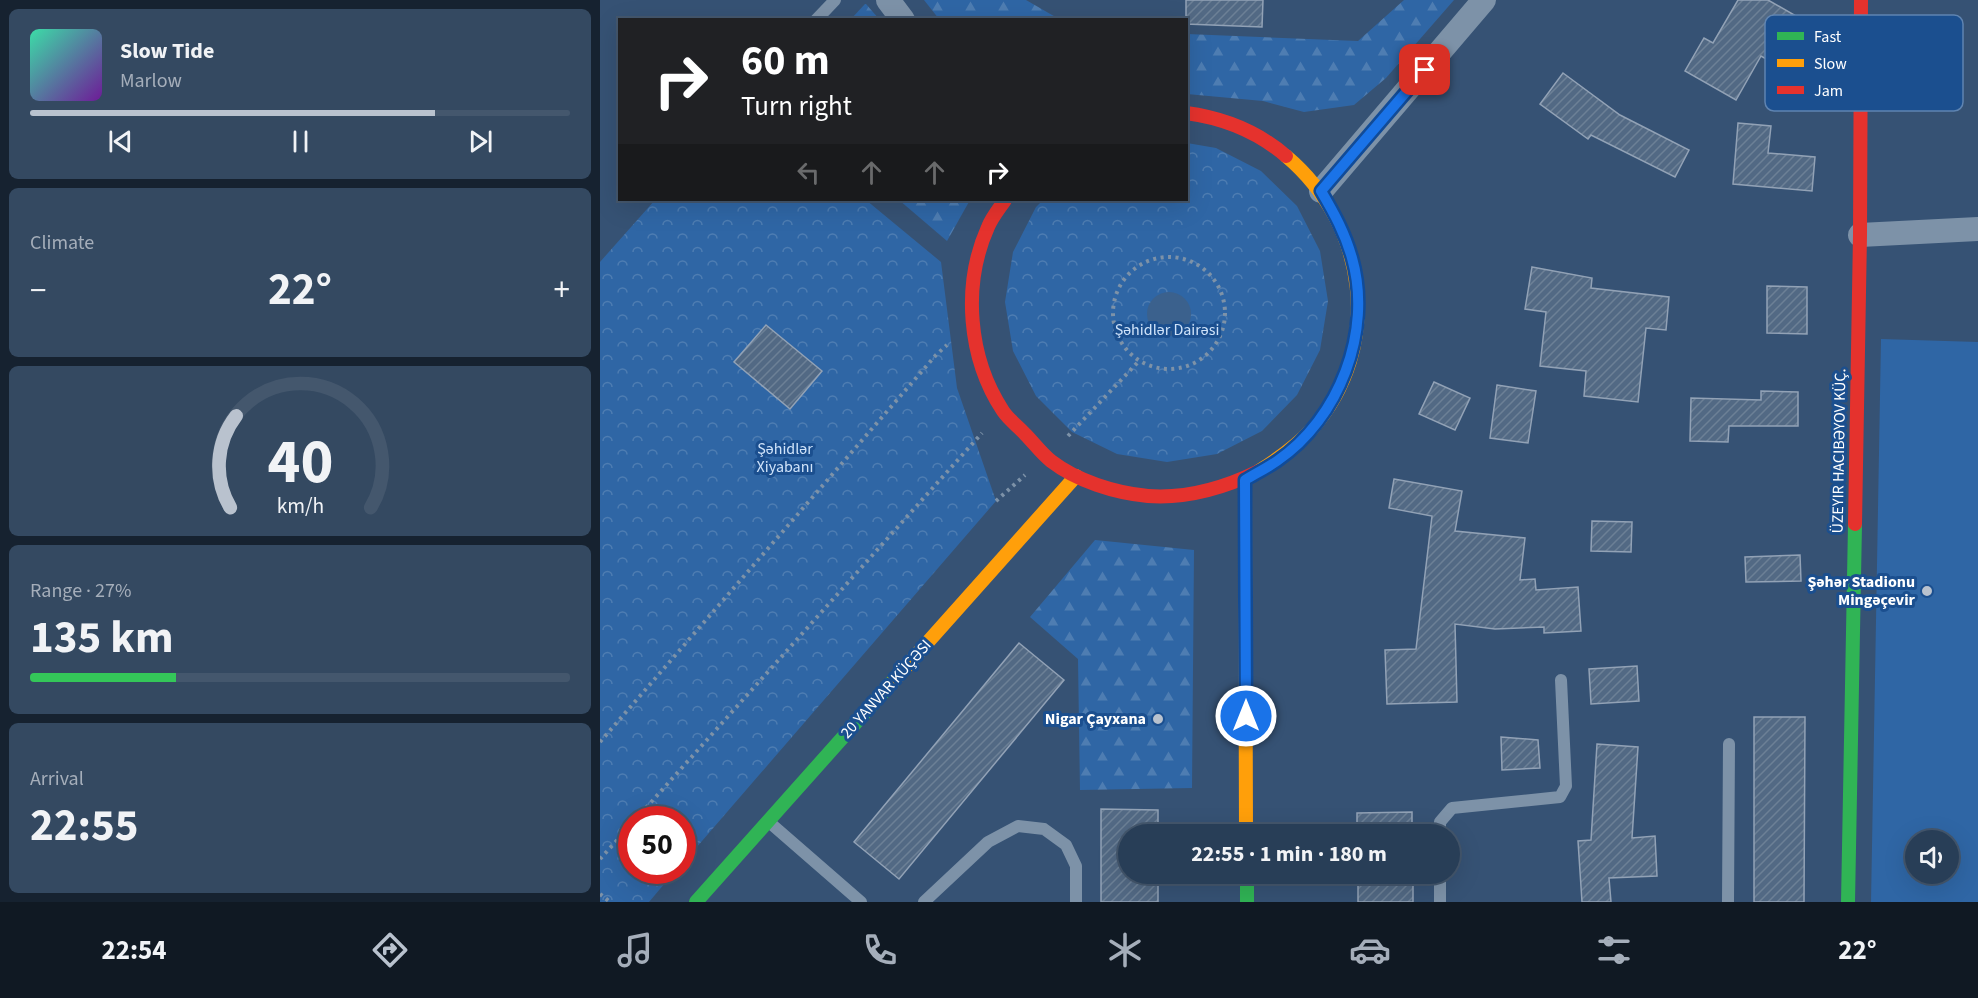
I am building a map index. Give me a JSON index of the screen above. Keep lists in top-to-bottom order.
{
  "streets": {
    "main road": ["20 YANVAR KÜÇƏSI"]
  },
  "parks": ["Şəhidlər Dairəsi", "Şəhidlər Xiyabanı"],
  "places": ["Şəhər Stadionu Mingəçevir", "Nigar Çayxana"],
  "legend": ["Fast", "Slow", "Jam"],
  "page": {
    "turn": ["60 m", "Turn right"],
    "song": ["Slow Tide", "Marlow"],
    "tile": [
      "Climate",
      ["Range · 27%", "135 km"],
      ["Arrival", "22:55"]
    ],
    "heat": ["−", "22°", "+"],
    "limit": "50",
    "trip": "22:55 · 1 min · 180 m",
    "tabs": ["22:54", "22°"],
    "gauge": ["40", "km/h"]
  }
}
